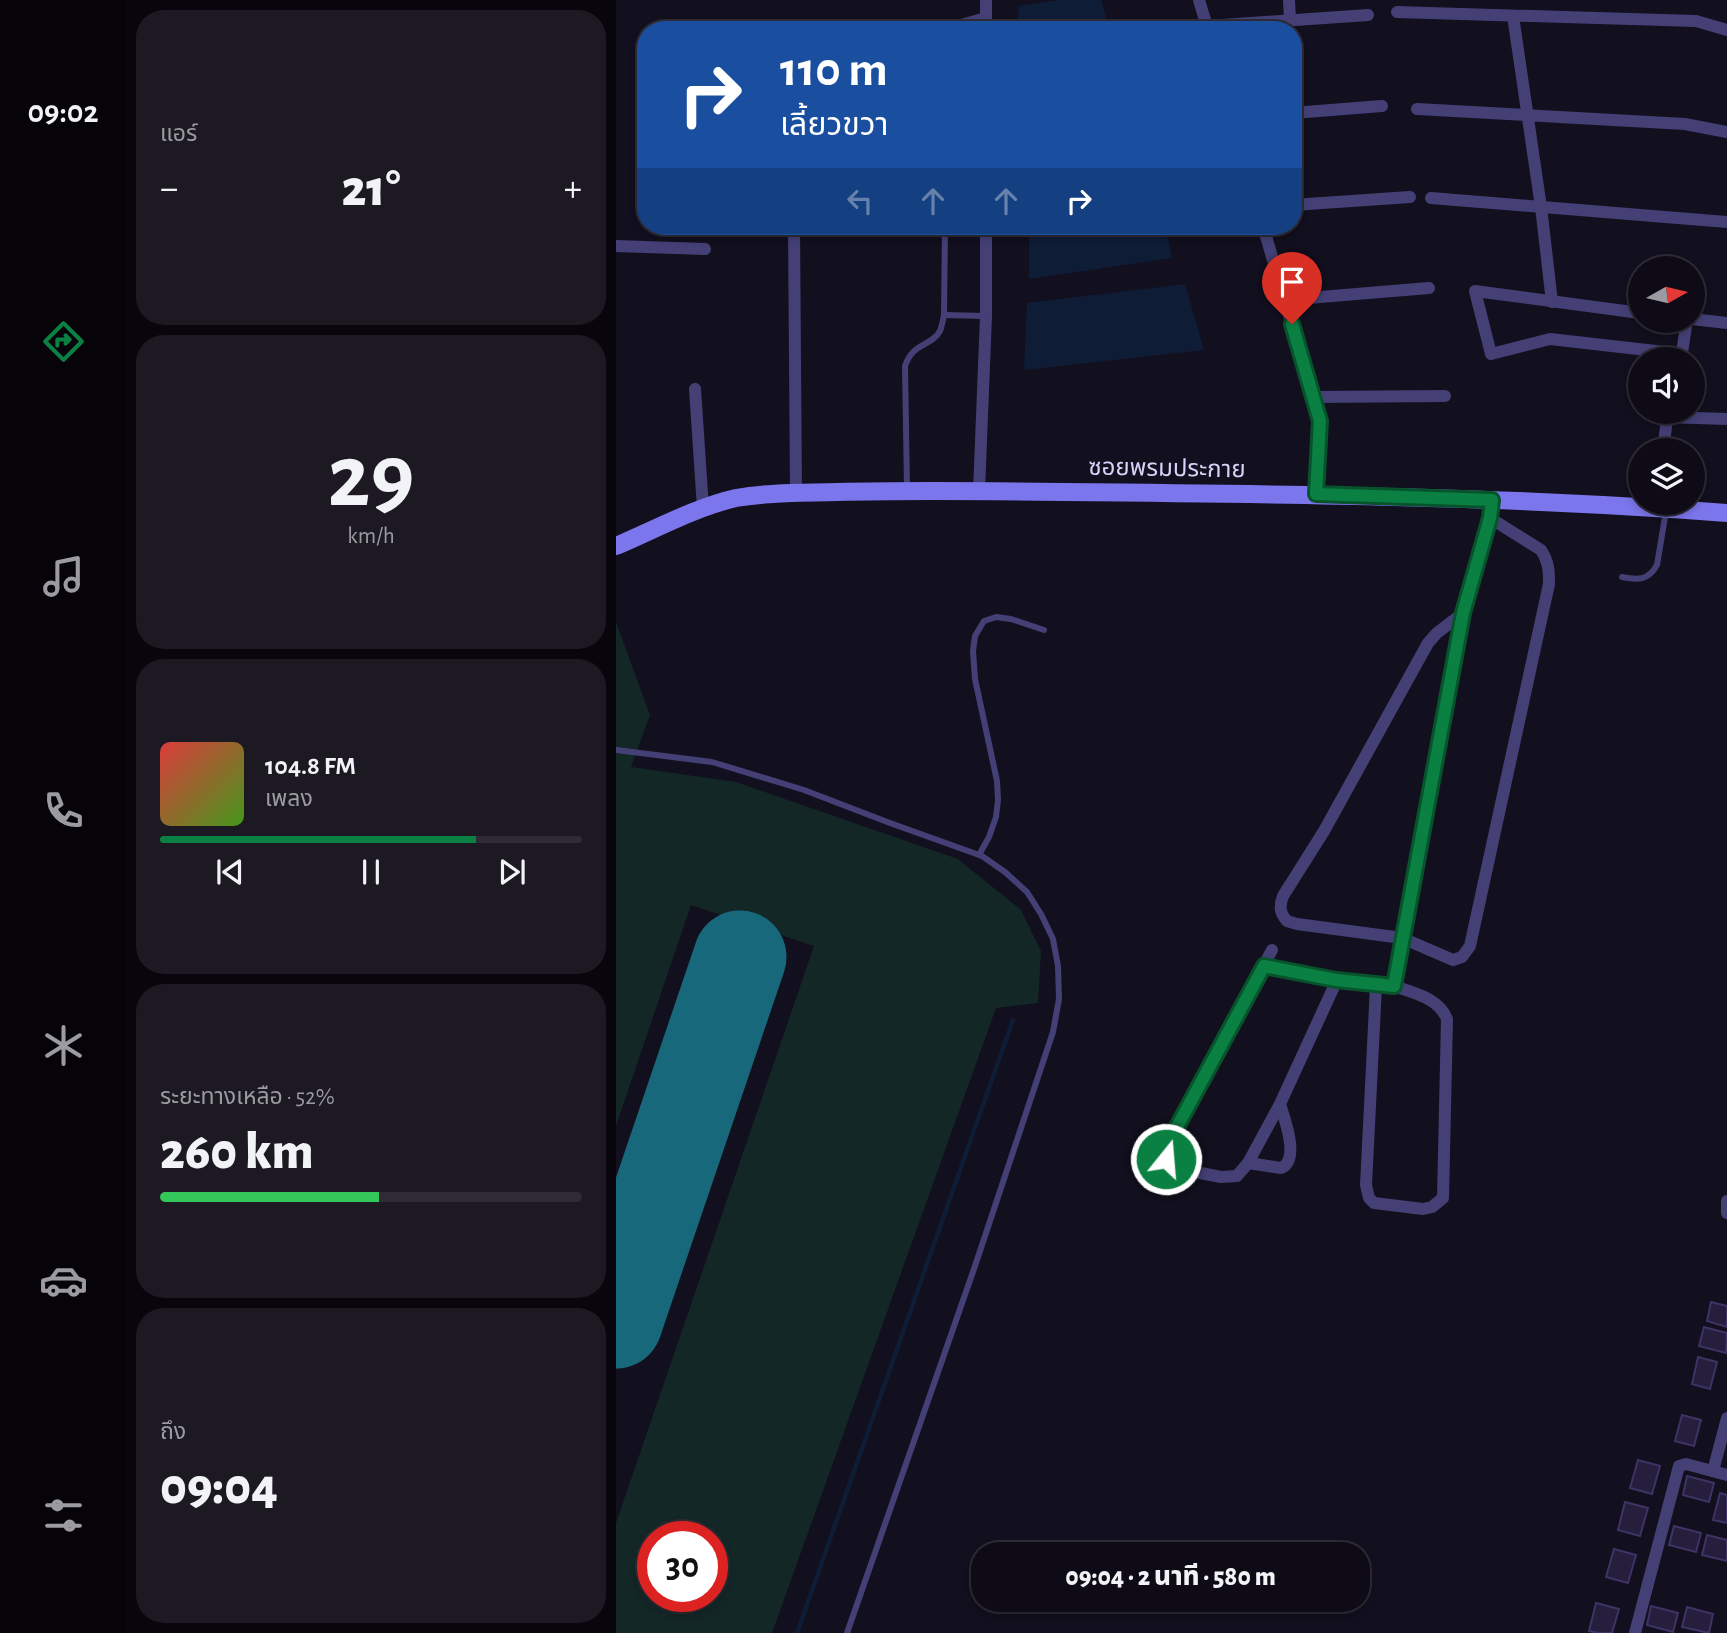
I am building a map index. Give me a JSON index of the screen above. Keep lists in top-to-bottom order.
{
  "streets": {
    "street": ["ซอยพรมประกาย"]
  },
  "north": "right",
  "page": {
    "tabs": "09:02",
    "tile": [
      "แอร์",
      ["29", "km/h"],
      ["ระยะทางเหลือ · 52%", "260 km"],
      ["ถึง", "09:04"]
    ],
    "turn": ["110 m", "เลี้ยวขวา"],
    "heat": ["−", "21°", "+"],
    "song": ["104.8 FM", "เพลง"],
    "limit": "30",
    "trip": "09:04 · 2 นาที · 580 m"
  }
}
